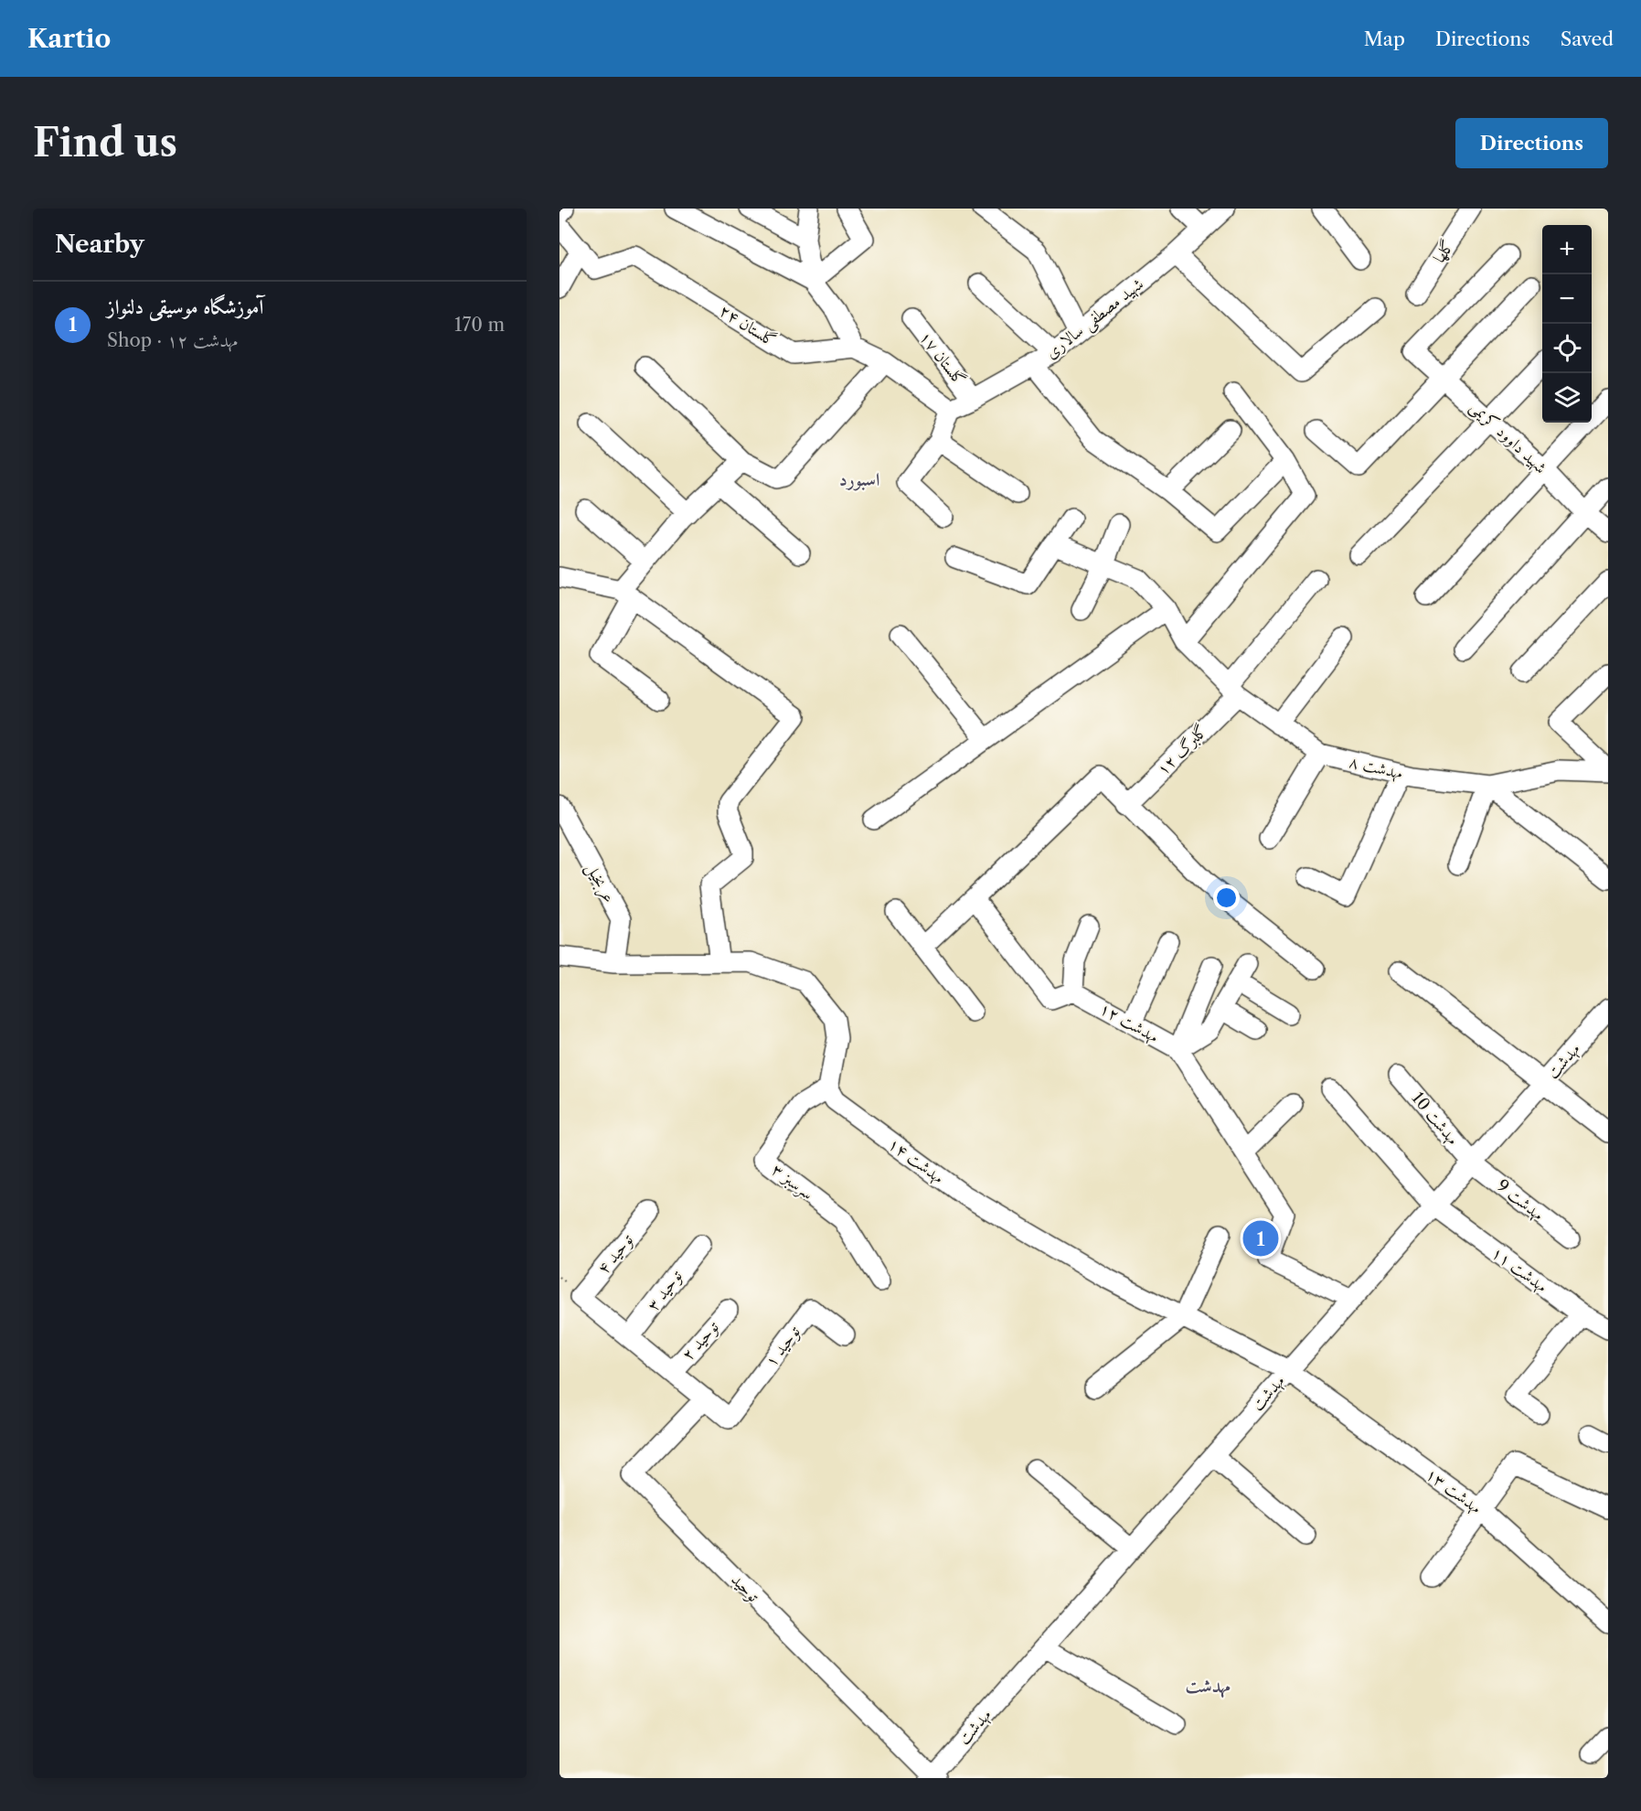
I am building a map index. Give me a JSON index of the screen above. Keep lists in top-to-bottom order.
{
  "streets": {
    "street": [
      "گلها",
      "شهید مصطفی سالاری",
      "گلستان ۲۴",
      "گلستان ۱۷",
      "شهید داوود کریمی",
      "گلبرگ ١٢",
      "مهدشت ۸",
      "عربخیل",
      "مهدشت ۱۲",
      "مهدشت",
      "مهدشت 10",
      "مهدشت ۱۴",
      "سرسبز ۳",
      "مهدشت 9",
      "توحید ۴",
      "مهدشت ۱۱",
      "توحید ۳",
      "توحید ۲",
      "توحید ۱",
      "مهدشت ۱۳",
      "توحید"
    ]
  },
  "crossings": [
    ["شهید مصطفی سالاری", "گلستان ۱۷"],
    ["گلبرگ ١٢", "مهدشت ۸"],
    ["مهدشت ۱۲", "مهدشت"],
    ["مهدشت", "مهدشت 10"],
    ["مهدشت", "مهدشت ۱۴"],
    ["مهدشت", "مهدشت 9"],
    ["مهدشت", "مهدشت ۱۱"],
    ["مهدشت", "مهدشت ۱۳"],
    ["مهدشت", "توحید"],
    ["مهدشت 10", "مهدشت 9"],
    ["مهدشت ۱۴", "سرسبز ۳"],
    ["مهدشت ۱۴", "مهدشت ۱۳"],
    ["توحید ۴", "توحید ۳"],
    ["توحید ۱", "توحید"]
  ],
  "districts": ["اسبورد", "مهدشت"],
  "page": {
    "header": "Kartio",
    "nav": ["Map", "Directions", "Saved"],
    "buttons": "Directions",
    "title": "Find us",
    "heading": "Nearby",
    "map_buttons": ["+", "−"],
    "list": [
      {
        "mark": "1",
        "name": "آموزشگاه موسیقی دلنواز",
        "note": "Shop · مهدشت ۱۲",
        "value": "170 m"
      }
    ],
    "pins": "1"
  }
}
